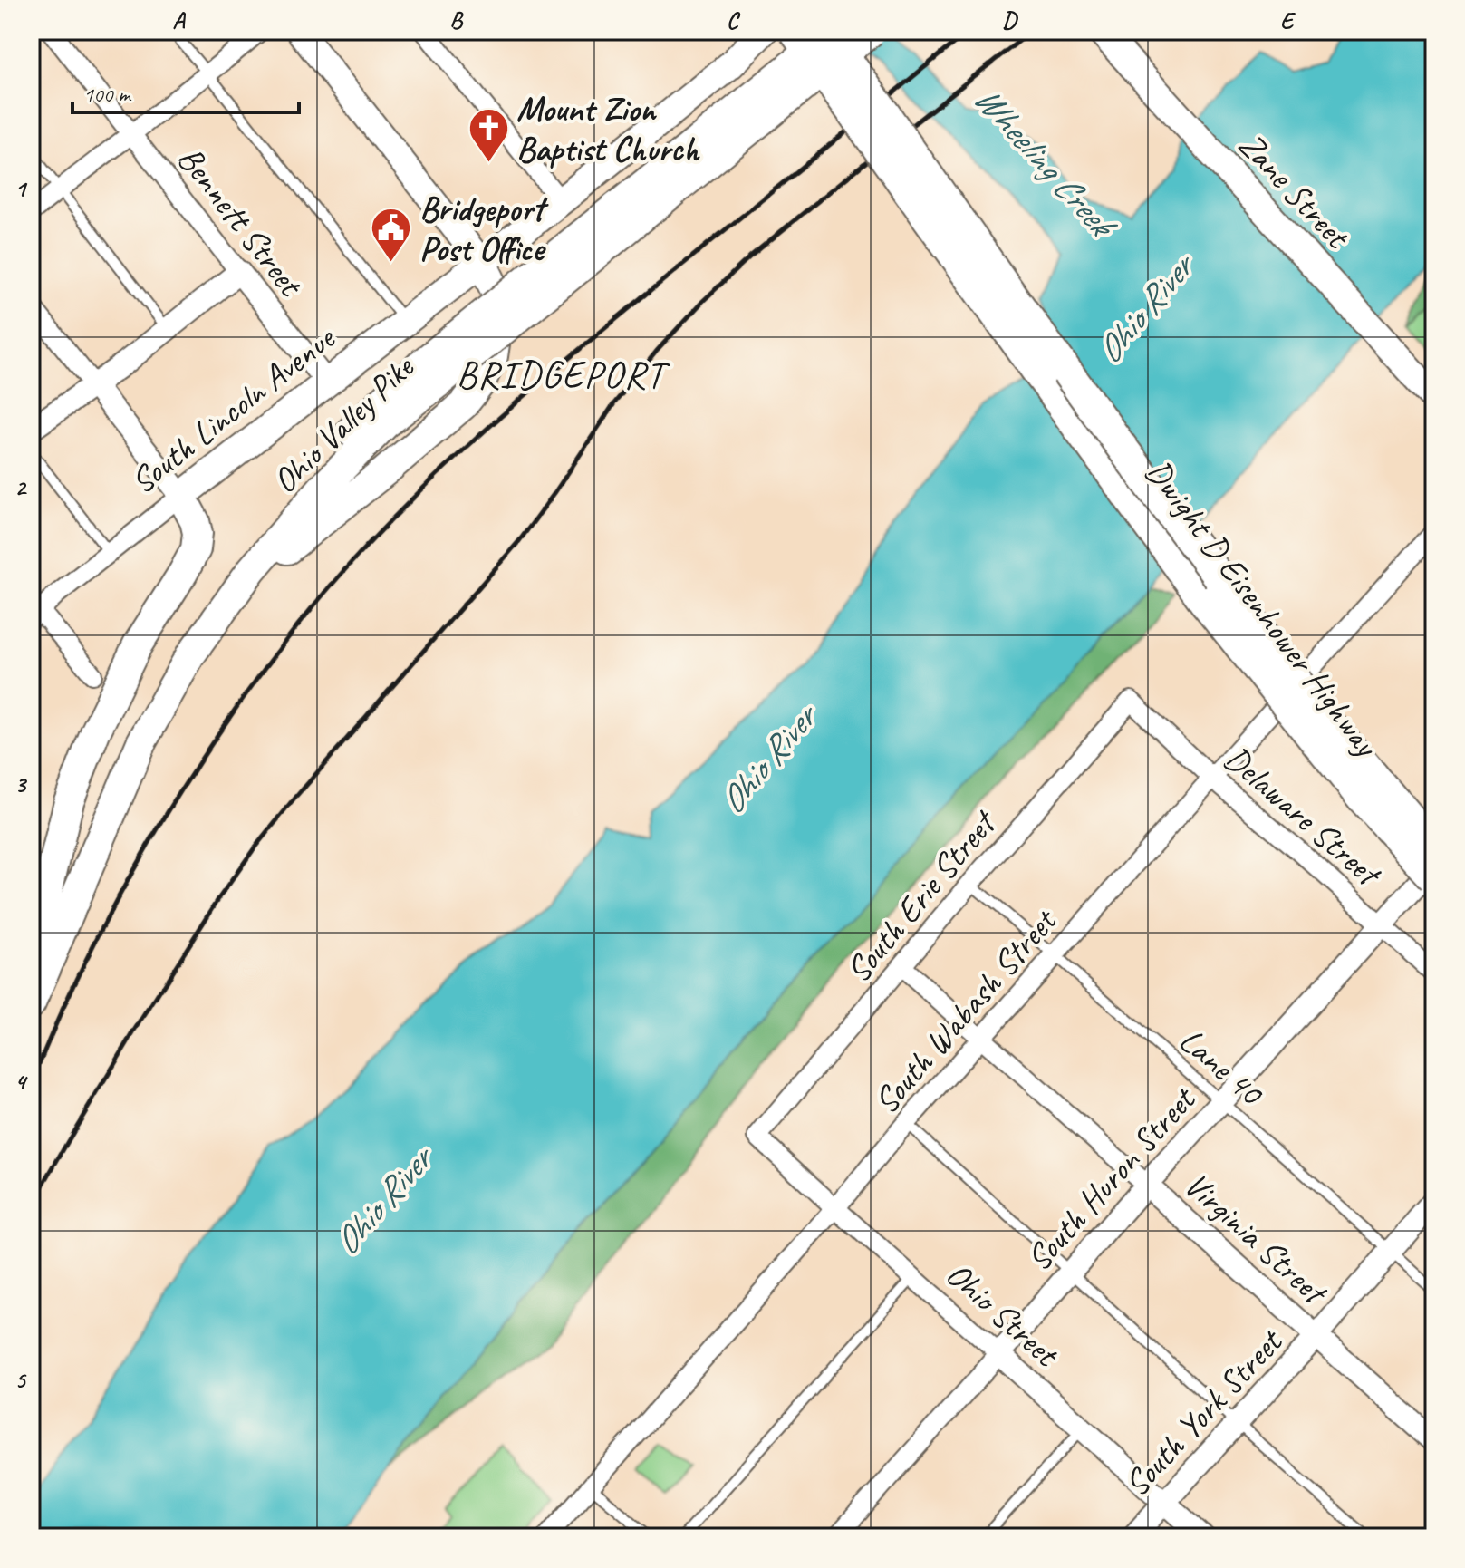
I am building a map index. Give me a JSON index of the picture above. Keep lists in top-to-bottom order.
{
  "streets": {
    "highway": ["Ohio Valley Pike", "Dwight D Eisenhower Highway"],
    "main road": ["Zane Street", "South Lincoln Avenue"],
    "street": [
      "Bennett Street",
      "Delaware Street",
      "South Erie Street",
      "South Wabash Street",
      "South Huron Street",
      "Virginia Street",
      "Ohio Street",
      "South York Street"
    ],
    "lane": ["Lane 40"]
  },
  "crossings": [
    ["Bennett Street", "South Lincoln Avenue"],
    ["Delaware Street", "South Erie Street"],
    ["Delaware Street", "South Wabash Street"],
    ["Delaware Street", "South Huron Street"],
    ["South Erie Street", "Lane 40"],
    ["South Erie Street", "Virginia Street"],
    ["South Erie Street", "Ohio Street"],
    ["South Wabash Street", "Lane 40"],
    ["South Wabash Street", "Virginia Street"],
    ["South Wabash Street", "Ohio Street"],
    ["Lane 40", "South Huron Street"],
    ["Lane 40", "South York Street"],
    ["South Huron Street", "Virginia Street"],
    ["South Huron Street", "Ohio Street"],
    ["Virginia Street", "South York Street"],
    ["Ohio Street", "South York Street"]
  ],
  "districts": ["BRIDGEPORT"],
  "water": ["Wheeling Creek", "Ohio River"],
  "places": {
    "church": ["Mount Zion Baptist Church"],
    "public building": ["Bridgeport Post Office"]
  },
  "scale_bar": "100 m",
  "grid": {
    "columns": [
      "A",
      "B",
      "C",
      "D",
      "E"
    ],
    "rows": [
      "1",
      "2",
      "3",
      "4",
      "5"
    ]
  }
}
